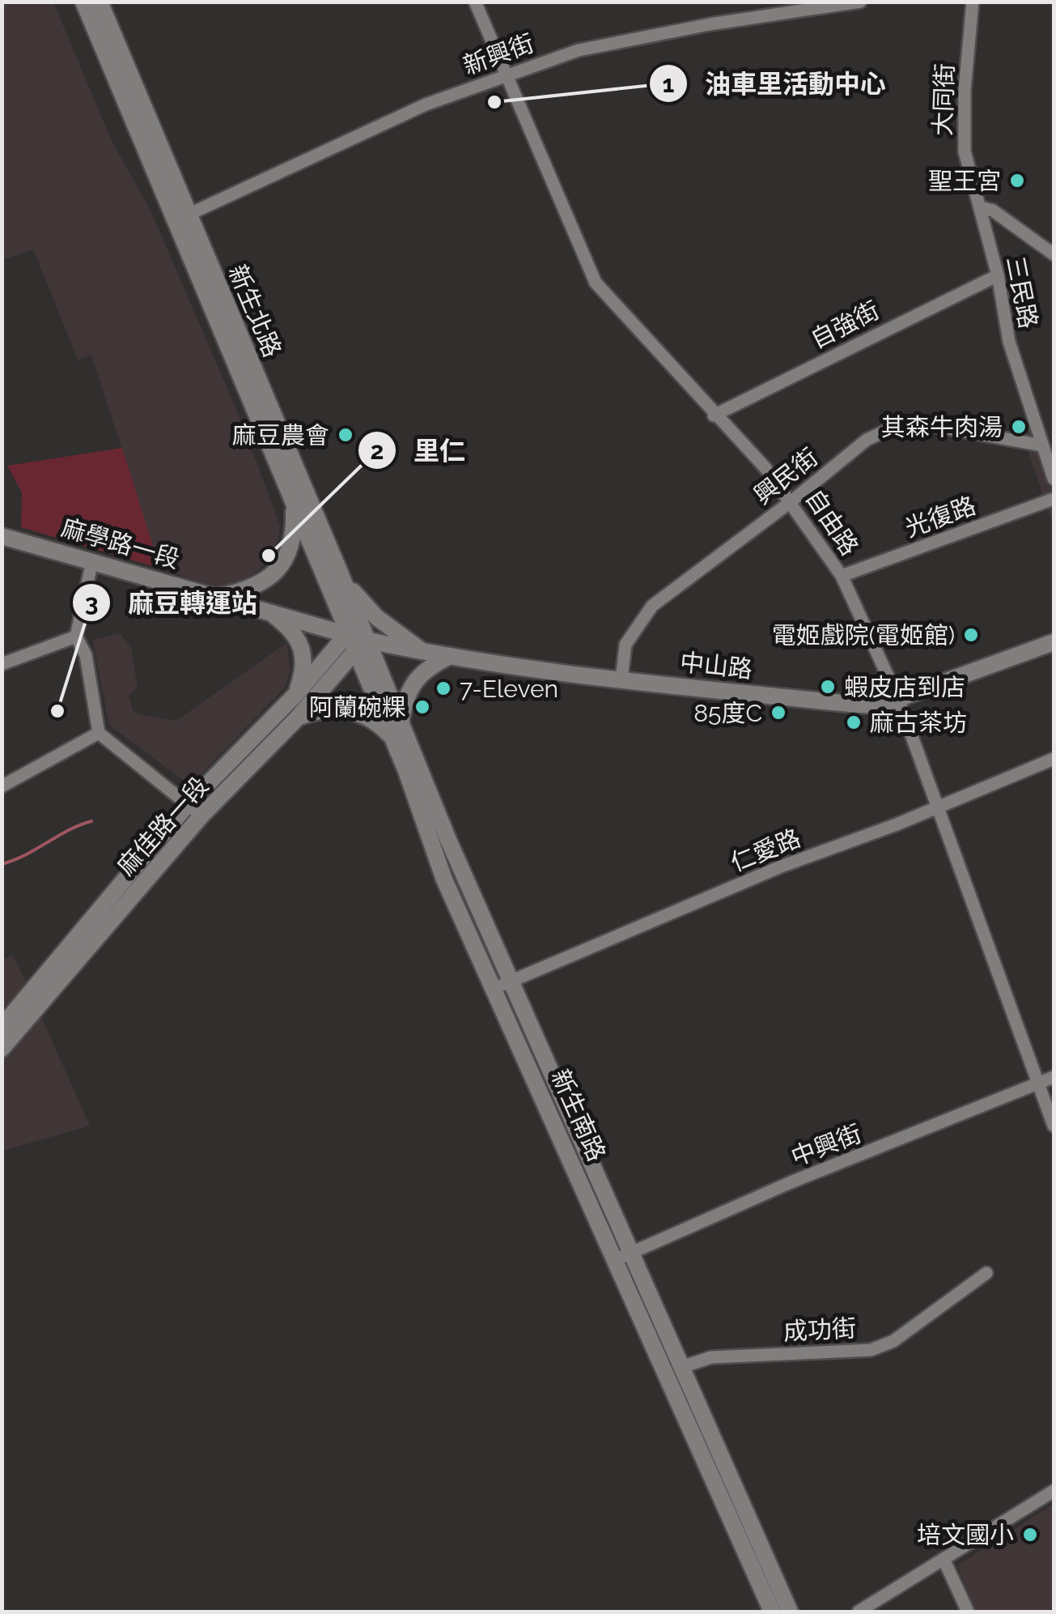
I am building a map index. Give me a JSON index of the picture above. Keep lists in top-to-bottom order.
{
  "streets": {
    "main road": [
      "新生北路",
      "麻學路一段",
      "中山路",
      "麻佳路一段",
      "新生南路"
    ],
    "street": [
      "新興街",
      "大同街",
      "三民路",
      "自強街",
      "興民街",
      "光復路",
      "自由路",
      "仁愛路",
      "中興街",
      "成功街"
    ]
  },
  "crossings": [
    ["新興街", "新生北路"],
    ["新興街", "自由路"],
    ["大同街", "三民路"],
    ["三民路", "自強街"],
    ["三民路", "興民街"],
    ["新生北路", "麻學路一段"],
    ["新生北路", "中山路"],
    ["新生北路", "麻佳路一段"],
    ["新生北路", "新生南路"],
    ["自強街", "自由路"],
    ["興民街", "自由路"],
    ["興民街", "中山路"],
    ["光復路", "自由路"],
    ["自由路", "中山路"],
    ["自由路", "仁愛路"],
    ["自由路", "中興街"],
    ["麻學路一段", "麻佳路一段"],
    ["麻學路一段", "新生南路"],
    ["中山路", "麻佳路一段"],
    ["中山路", "新生南路"],
    ["麻佳路一段", "新生南路"],
    ["仁愛路", "新生南路"],
    ["新生南路", "中興街"],
    ["新生南路", "成功街"]
  ],
  "places": [
    "油車里活動中心",
    "聖王宮",
    "其森牛肉湯",
    "麻豆農會",
    "里仁",
    "電姬戲院(電姬館)",
    "蝦皮店到店",
    "7-Eleven",
    "阿蘭碗粿",
    "麻豆轉運站",
    "85度C",
    "麻古茶坊",
    "培文國小"
  ]
}
